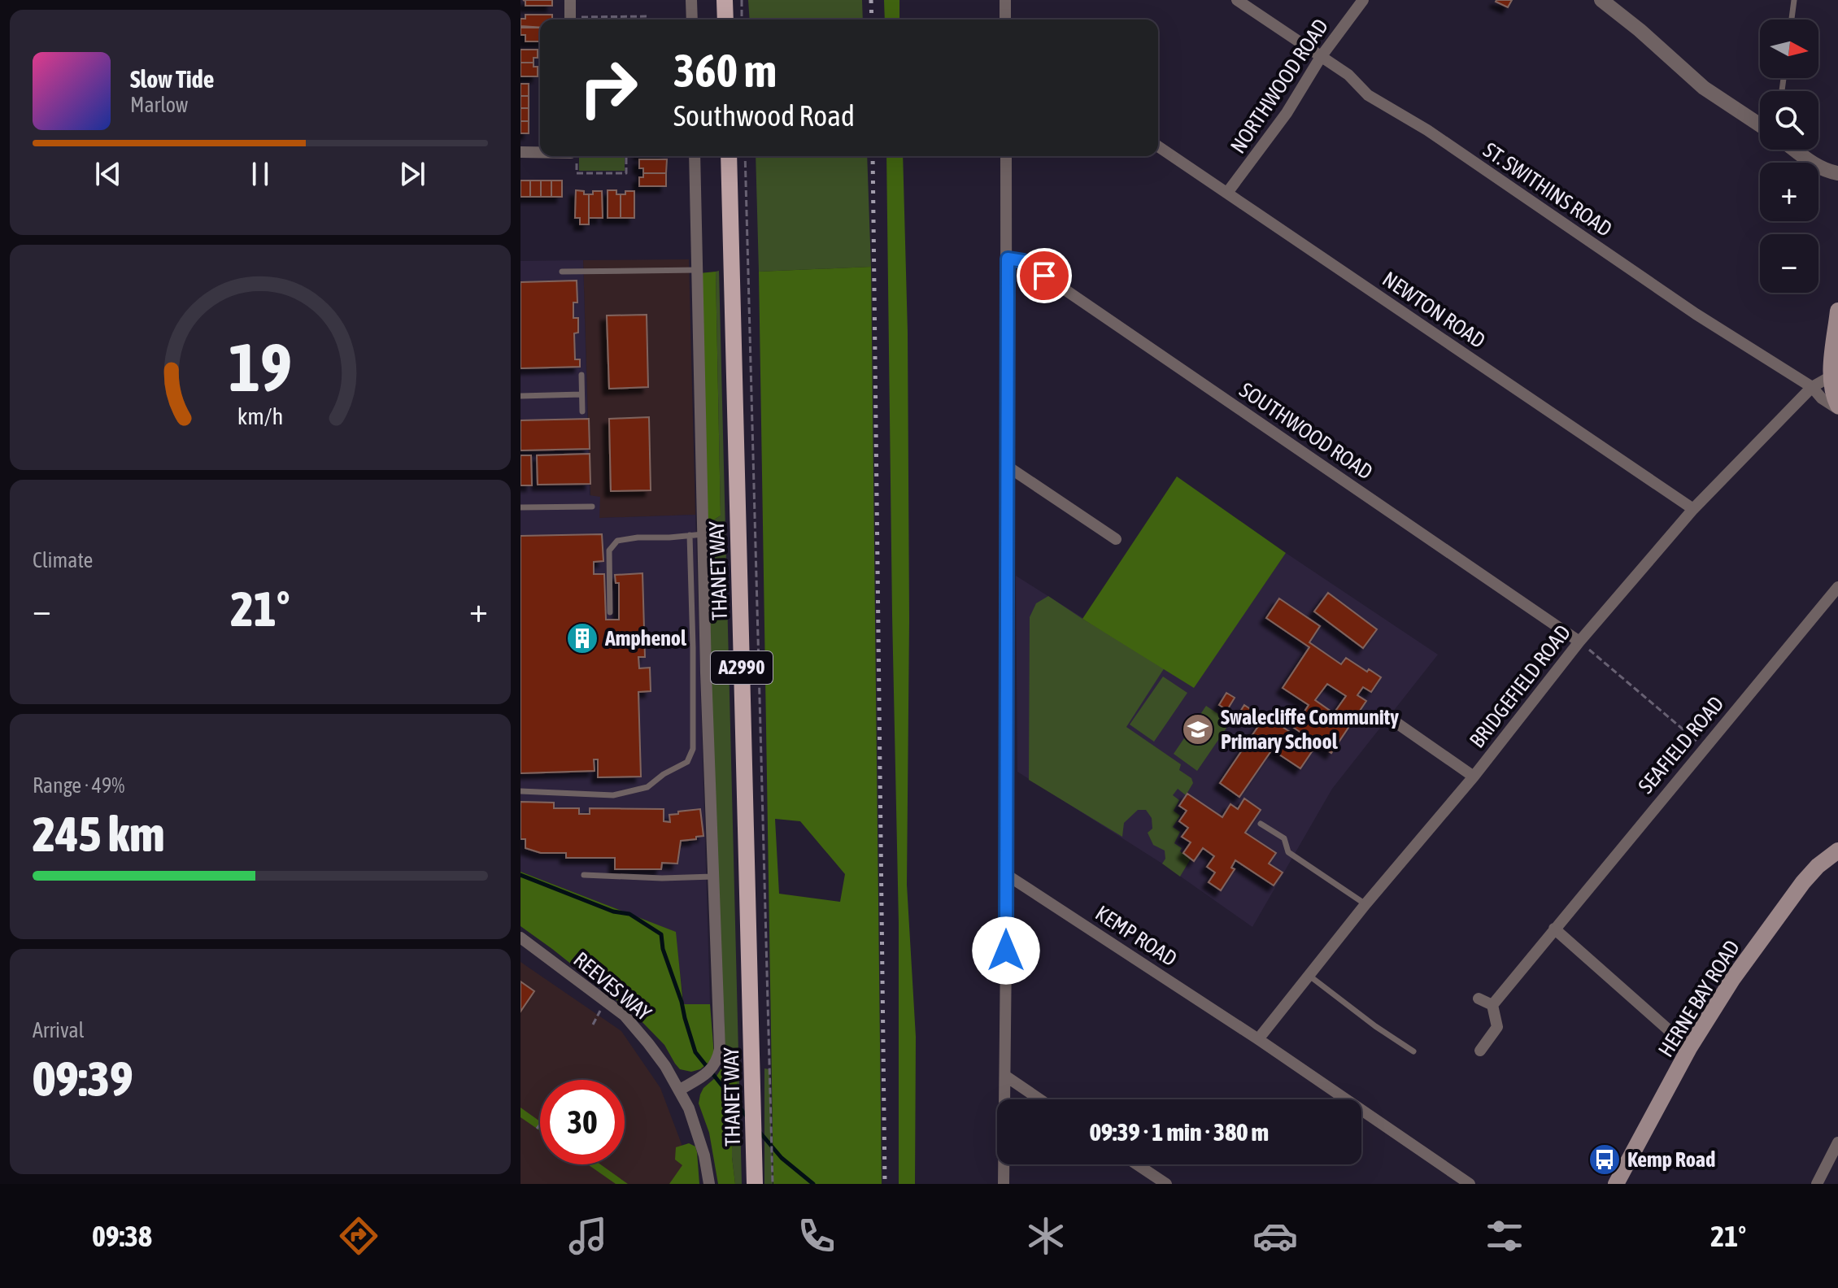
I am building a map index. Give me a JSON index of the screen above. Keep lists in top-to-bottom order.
{
  "streets": {
    "main road": ["THANET WAY", "A2990", "HERNE BAY ROAD"],
    "street": [
      "NORTHWOOD ROAD",
      "ST. SWITHINS ROAD",
      "NEWTON ROAD",
      "SOUTHWOOD ROAD",
      "BRIDGEFIELD ROAD",
      "SEAFIELD ROAD",
      "KEMP ROAD",
      "REEVES WAY"
    ]
  },
  "crossings": [
    ["NORTHWOOD ROAD", "ST. SWITHINS ROAD"],
    ["NORTHWOOD ROAD", "NEWTON ROAD"],
    ["ST. SWITHINS ROAD", "BRIDGEFIELD ROAD"],
    ["NEWTON ROAD", "BRIDGEFIELD ROAD"],
    ["SOUTHWOOD ROAD", "BRIDGEFIELD ROAD"],
    ["BRIDGEFIELD ROAD", "KEMP ROAD"]
  ],
  "places": {
    "building": ["Amphenol"],
    "school or university": ["Swalecliffe Community Primary School"],
    "bus stop": ["Kemp Road"]
  },
  "north": "right",
  "page": {
    "map_buttons": ["+", "−"],
    "turn": ["360 m", "Southwood Road"],
    "song": ["Slow Tide", "Marlow"],
    "tile": [
      "Climate",
      ["Range · 49%", "245 km"],
      ["Arrival", "09:39"]
    ],
    "heat": ["−", "21°", "+"],
    "limit": "30",
    "trip": "09:39 · 1 min · 380 m",
    "tabs": ["09:38", "21°"],
    "gauge": ["19", "km/h"]
  }
}
